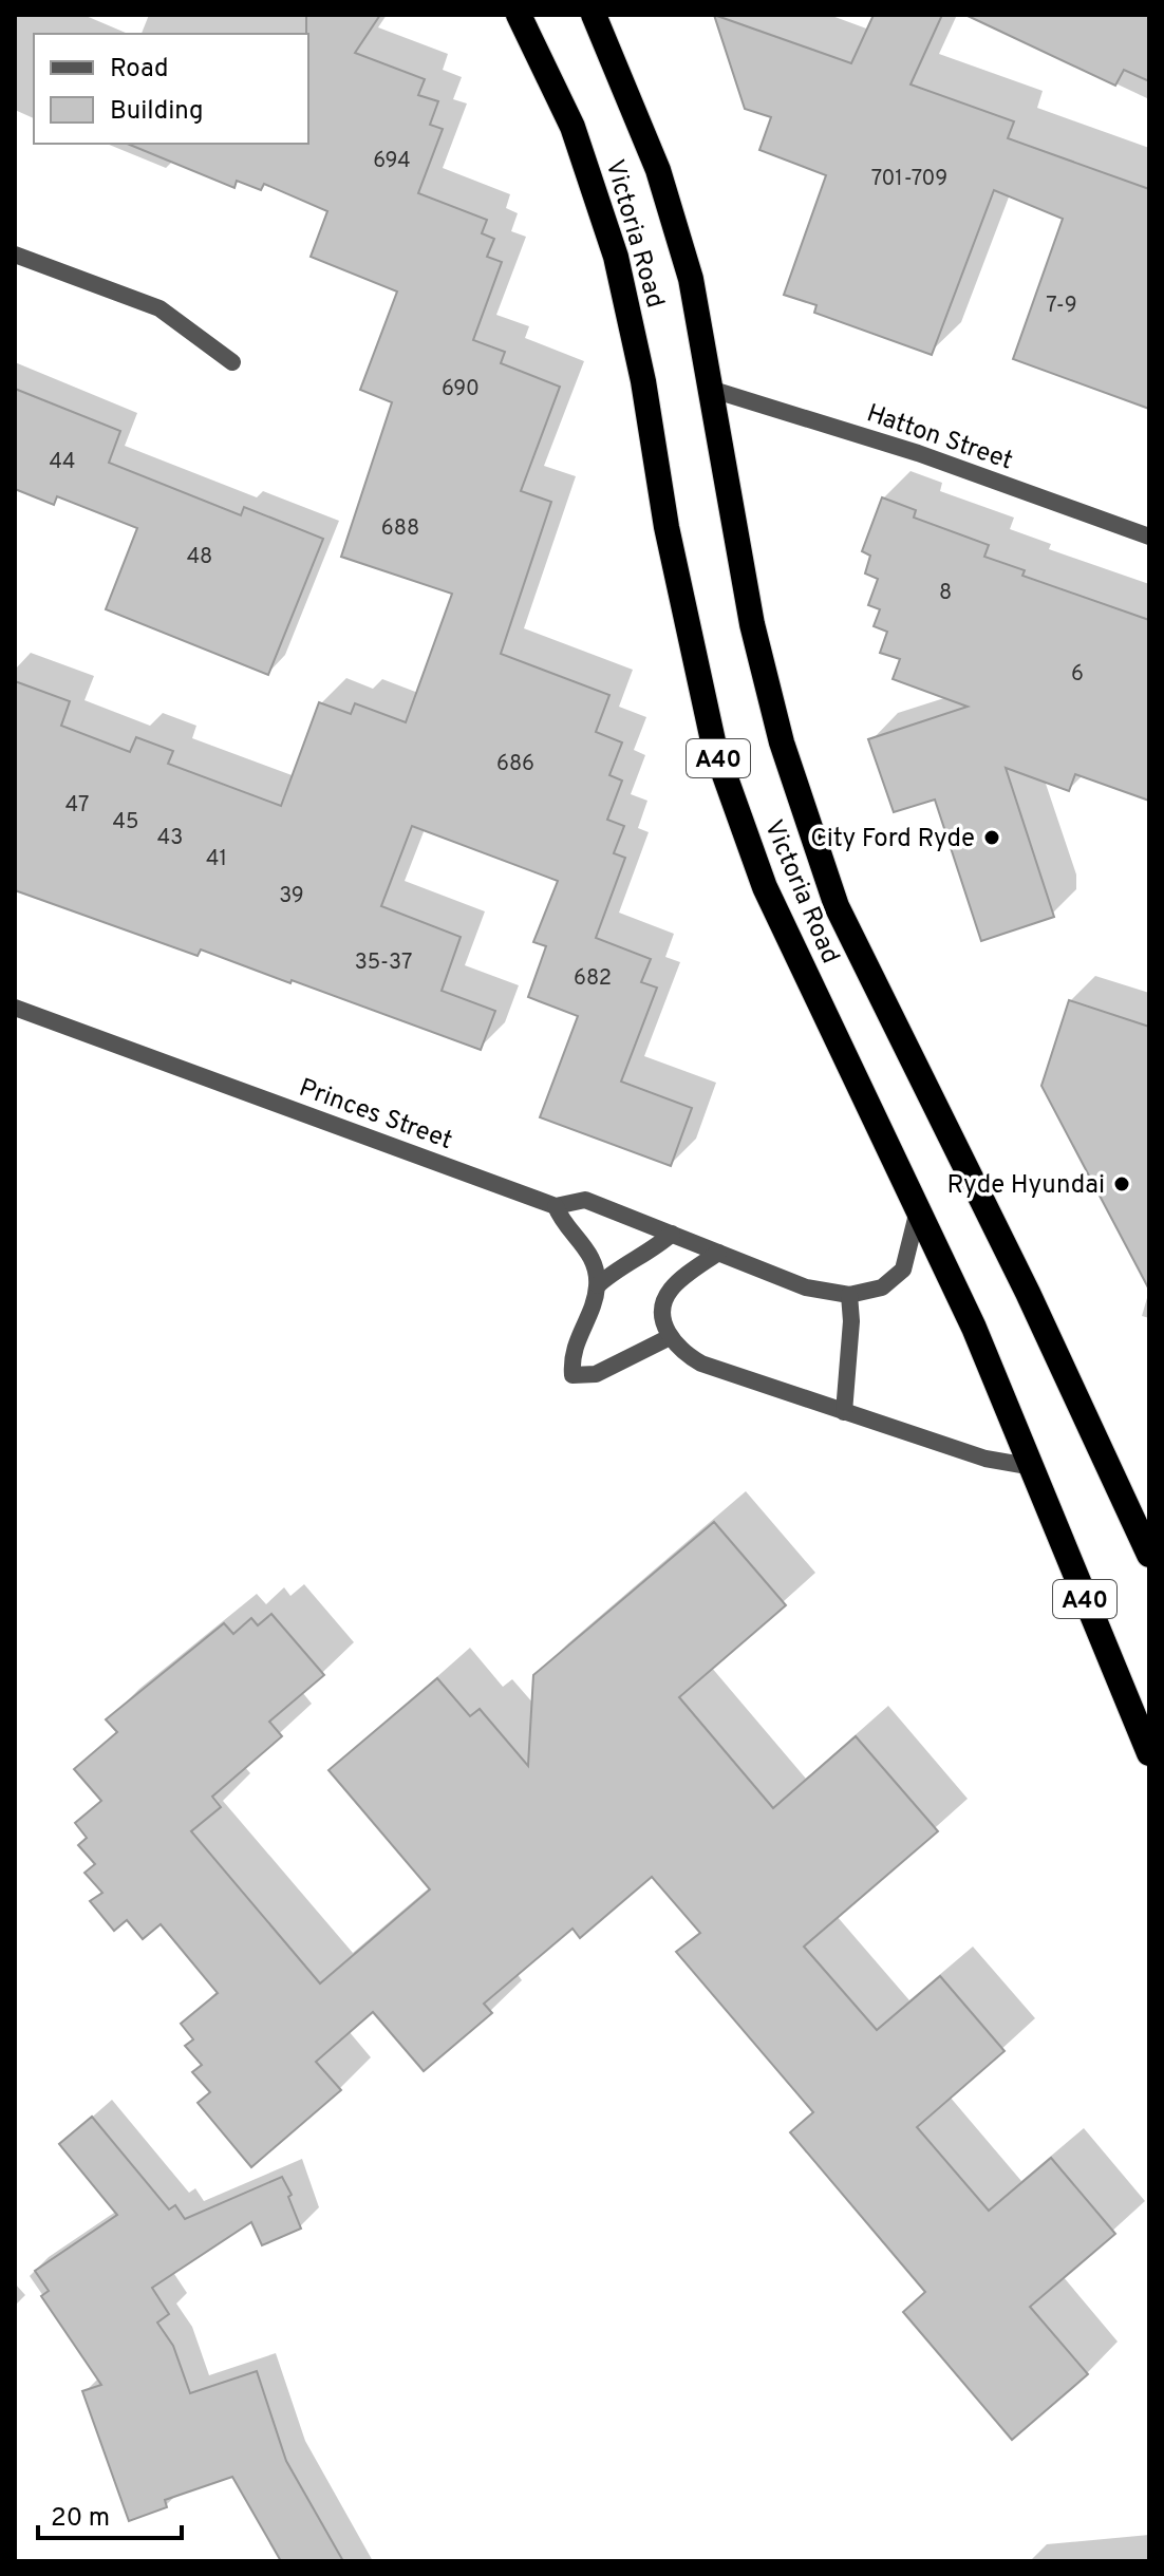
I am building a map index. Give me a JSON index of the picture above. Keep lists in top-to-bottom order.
{
  "streets": {
    "highway": ["Victoria Road", "A40"],
    "street": ["Hatton Street", "Princes Street"]
  },
  "crossings": [
    ["Victoria Road", "Hatton Street"],
    ["Victoria Road", "Princes Street"]
  ],
  "places": ["City Ford Ryde", "Ryde Hyundai"],
  "house_numbers": [
    "694",
    "701-709",
    "7-9",
    "690",
    "44",
    "688",
    "48",
    "8",
    "6",
    "686",
    "47",
    "45",
    "43",
    "41",
    "39",
    "35-37",
    "682"
  ],
  "legend": ["Road", "Building"],
  "scale_bar": "20 m"
}
